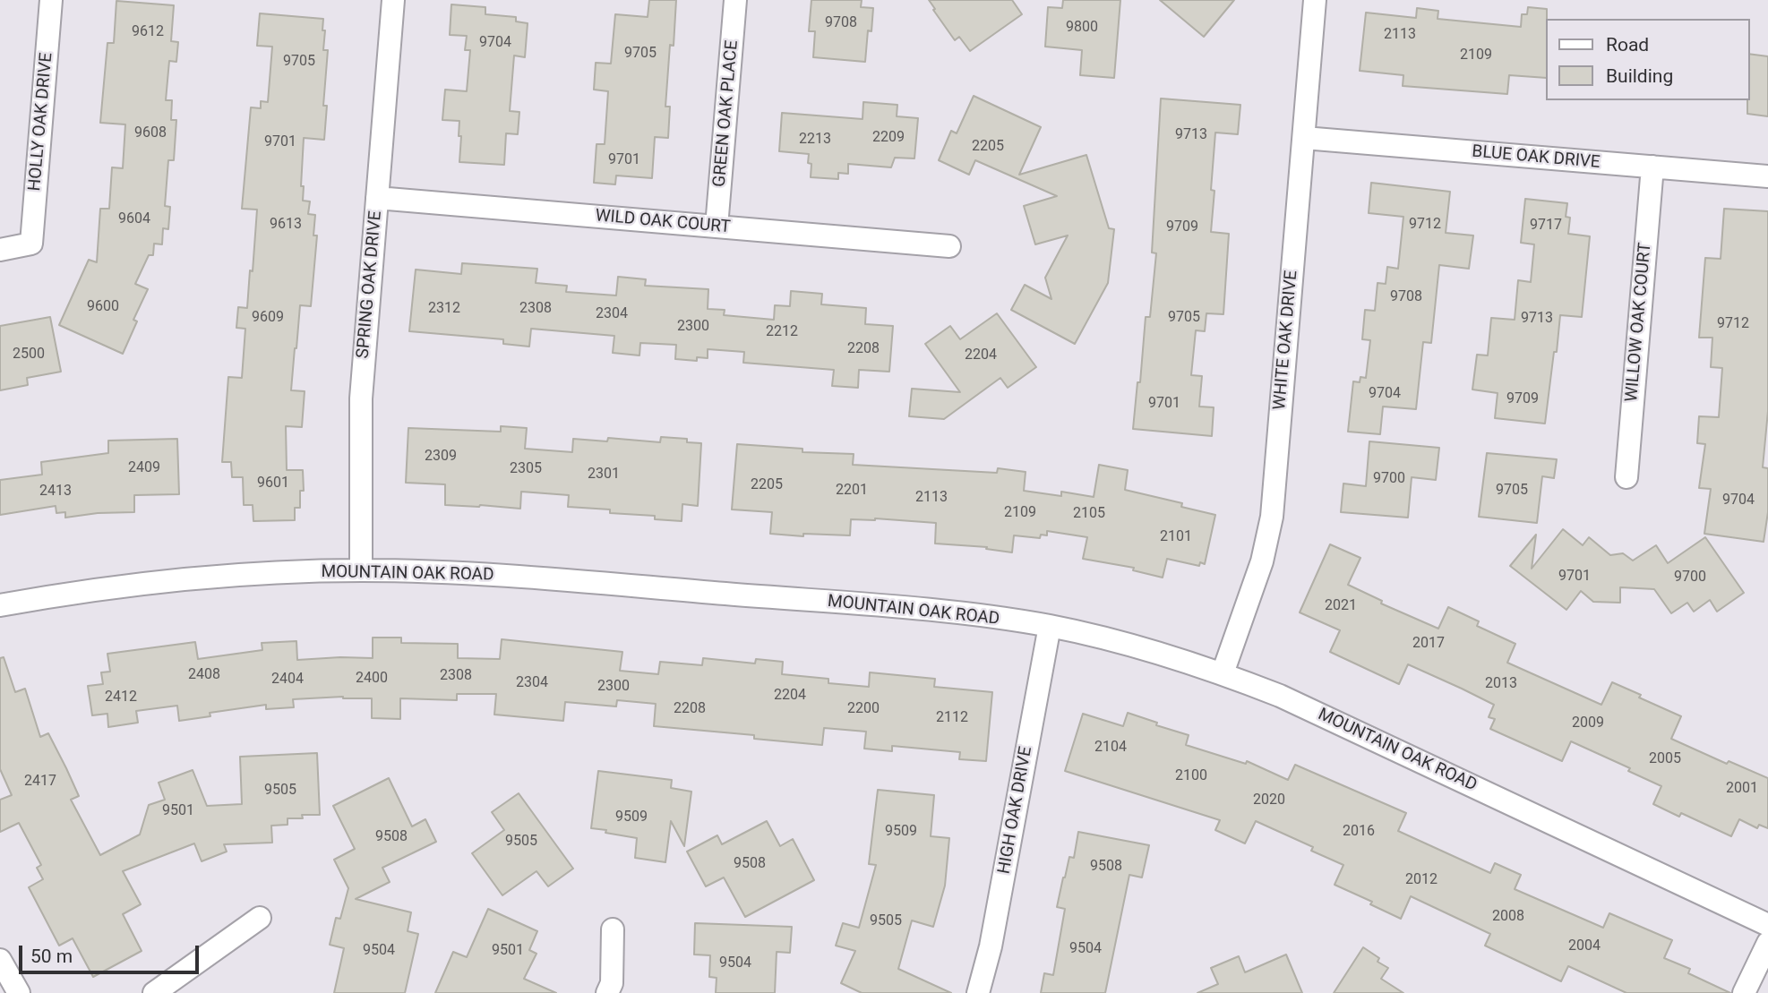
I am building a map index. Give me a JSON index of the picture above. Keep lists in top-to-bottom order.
{
  "streets": {
    "street": [
      "GREEN OAK PLACE",
      "HOLLY OAK DRIVE",
      "BLUE OAK DRIVE",
      "WILD OAK COURT",
      "SPRING OAK DRIVE",
      "WILLOW OAK COURT",
      "WHITE OAK DRIVE",
      "MOUNTAIN OAK ROAD",
      "HIGH OAK DRIVE"
    ]
  },
  "crossings": [
    ["GREEN OAK PLACE", "WILD OAK COURT"],
    ["BLUE OAK DRIVE", "WILLOW OAK COURT"],
    ["BLUE OAK DRIVE", "WHITE OAK DRIVE"],
    ["WILD OAK COURT", "SPRING OAK DRIVE"],
    ["SPRING OAK DRIVE", "MOUNTAIN OAK ROAD"],
    ["WHITE OAK DRIVE", "MOUNTAIN OAK ROAD"],
    ["MOUNTAIN OAK ROAD", "HIGH OAK DRIVE"]
  ],
  "house_numbers": [
    "9708",
    "9800",
    "9612",
    "2113",
    "9704",
    "9705",
    "2109",
    "9705",
    "9608",
    "9713",
    "2209",
    "2213",
    "9701",
    "2205",
    "9701",
    "9604",
    "9613",
    "9712",
    "9717",
    "9709",
    "9708",
    "9600",
    "2312",
    "2308",
    "2304",
    "9609",
    "9705",
    "9713",
    "9712",
    "2300",
    "2212",
    "2208",
    "2500",
    "2204",
    "9704",
    "9709",
    "9701",
    "2309",
    "2409",
    "2305",
    "2301",
    "9700",
    "9601",
    "2205",
    "2201",
    "9705",
    "2413",
    "2113",
    "9704",
    "2109",
    "2105",
    "2101",
    "9701",
    "9700",
    "2021",
    "2017",
    "2408",
    "2308",
    "2400",
    "2404",
    "2304",
    "2013",
    "2300",
    "2204",
    "2412",
    "2208",
    "2200",
    "2112",
    "2009",
    "2104",
    "2005",
    "2100",
    "2417",
    "2001",
    "9505",
    "2020",
    "9501",
    "9509",
    "9509",
    "2016",
    "9508",
    "9505",
    "9508",
    "9508",
    "2012",
    "2008",
    "9505",
    "2004",
    "9504",
    "9504",
    "9501",
    "9504"
  ],
  "legend": ["Road", "Building"],
  "scale_bar": "50 m"
}
